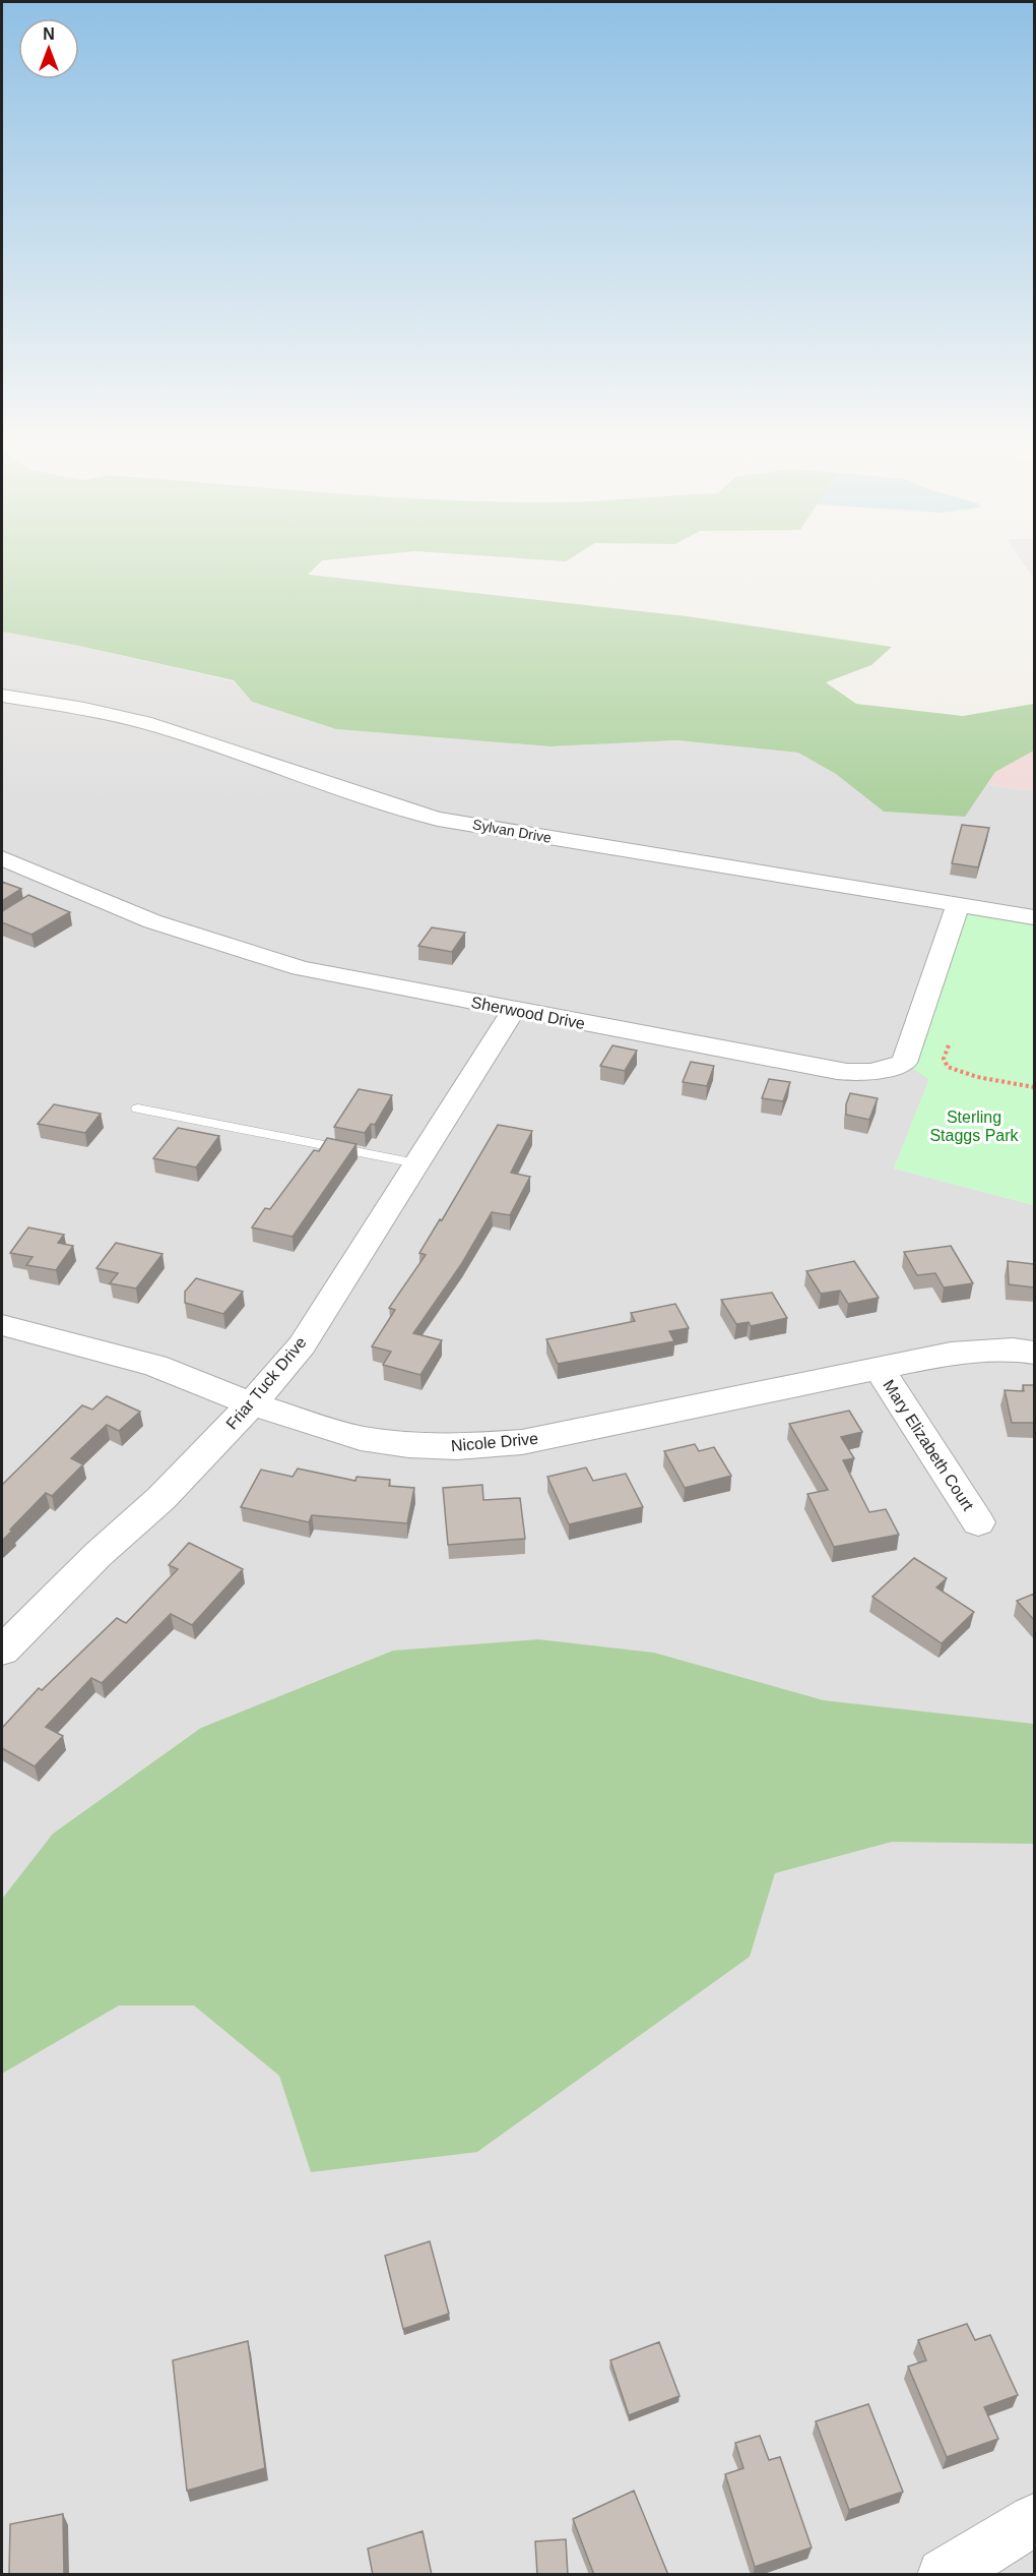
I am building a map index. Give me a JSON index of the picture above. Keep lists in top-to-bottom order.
{
  "streets": {
    "street": [
      "Sylvan Drive",
      "Sherwood Drive",
      "Friar Tuck Drive",
      "Nicole Drive",
      "Mary Elizabeth Court"
    ]
  },
  "crossings": [
    ["Sylvan Drive", "Sherwood Drive"],
    ["Sherwood Drive", "Friar Tuck Drive"],
    ["Friar Tuck Drive", "Nicole Drive"],
    ["Nicole Drive", "Mary Elizabeth Court"]
  ],
  "parks": ["Sterling Staggs Park"],
  "north": "top"
}
